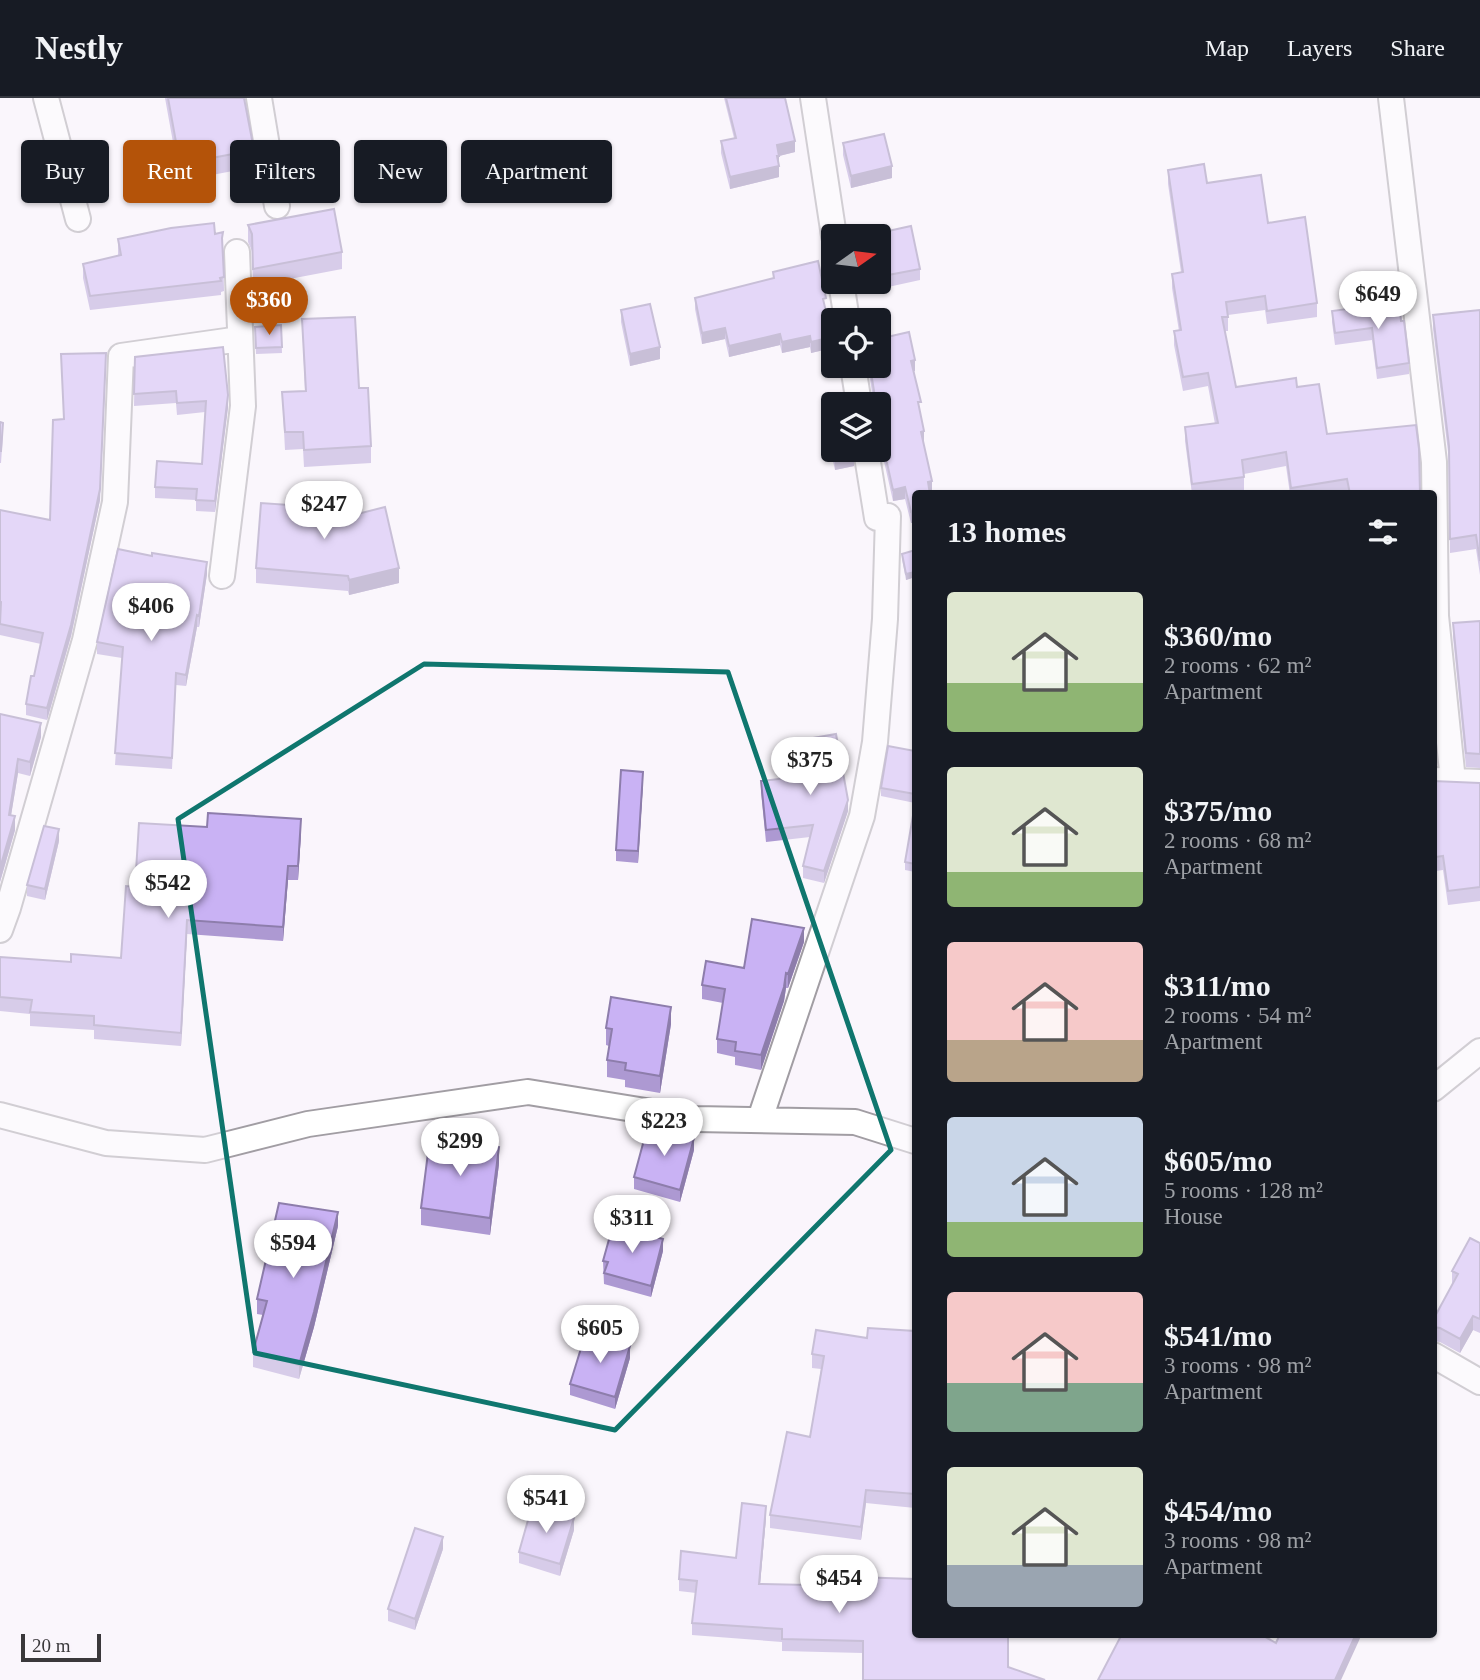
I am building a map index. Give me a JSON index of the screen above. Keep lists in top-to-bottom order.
{
  "scale_bar": "20 m",
  "north": "right",
  "page": {
    "header": "Nestly",
    "nav": ["Map", "Layers", "Share"],
    "chip": [
      "Buy",
      "Rent",
      "Filters",
      "New",
      "Apartment"
    ],
    "price": [
      "$649",
      "$360",
      "$247",
      "$406",
      "$375",
      "$542",
      "$223",
      "$299",
      "$311",
      "$594",
      "$605",
      "$541",
      "$454"
    ],
    "heading": "13 homes",
    "list": [
      {
        "name": "$360/mo",
        "note": "2 rooms · 62 m² · Apartment"
      },
      {
        "name": "$375/mo",
        "note": "2 rooms · 68 m² · Apartment"
      },
      {
        "name": "$311/mo",
        "note": "2 rooms · 54 m² · Apartment"
      },
      {
        "name": "$605/mo",
        "note": "5 rooms · 128 m² · House"
      },
      {
        "name": "$541/mo",
        "note": "3 rooms · 98 m² · Apartment"
      },
      {
        "name": "$454/mo",
        "note": "3 rooms · 98 m² · Apartment"
      }
    ],
    "scale": "20 m"
  }
}
